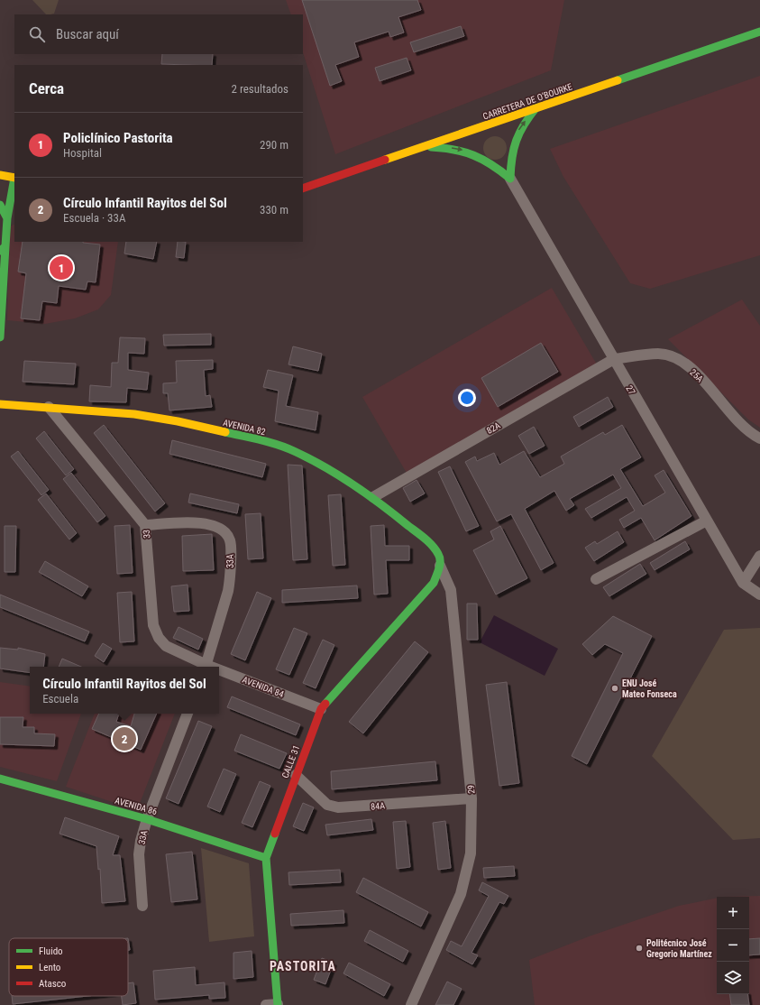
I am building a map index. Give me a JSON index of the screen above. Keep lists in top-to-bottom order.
{
  "streets": {
    "street": [
      "CARRETERA DE O'BOURKE",
      "25A",
      "27",
      "AVENIDA 82",
      "82A",
      "33",
      "33A",
      "AVENIDA 84",
      "CALLE 31",
      "29",
      "AVENIDA 86",
      "84A"
    ]
  },
  "crossings": [
    ["25A", "27"],
    ["25A", "82A"],
    ["27", "82A"],
    ["AVENIDA 82", "82A"],
    ["AVENIDA 82", "33"],
    ["AVENIDA 82", "CALLE 31"],
    ["AVENIDA 82", "29"],
    ["33", "33A"],
    ["33A", "AVENIDA 86"],
    ["AVENIDA 84", "CALLE 31"],
    ["CALLE 31", "29"],
    ["CALLE 31", "AVENIDA 86"],
    ["CALLE 31", "84A"],
    ["29", "84A"]
  ],
  "districts": ["PASTORITA"],
  "places": ["ENU José Mateo Fonseca", "Politécnico José Gregorio Martínez"],
  "legend": ["Fluido", "Lento", "Atasco"],
  "page": {
    "search": "Buscar aquí",
    "heading": ["Cerca", "2 resultados"],
    "list": [
      {
        "mark": "1",
        "name": "Policlínico Pastorita",
        "note": "Hospital",
        "value": "290 m"
      },
      {
        "mark": "2",
        "name": "Círculo Infantil Rayitos del Sol",
        "note": "Escuela · 33A",
        "value": "330 m"
      }
    ],
    "pins": ["1", "2"],
    "popup": ["Círculo Infantil Rayitos del Sol", "Escuela"],
    "map_buttons": ["+", "−"]
  }
}
